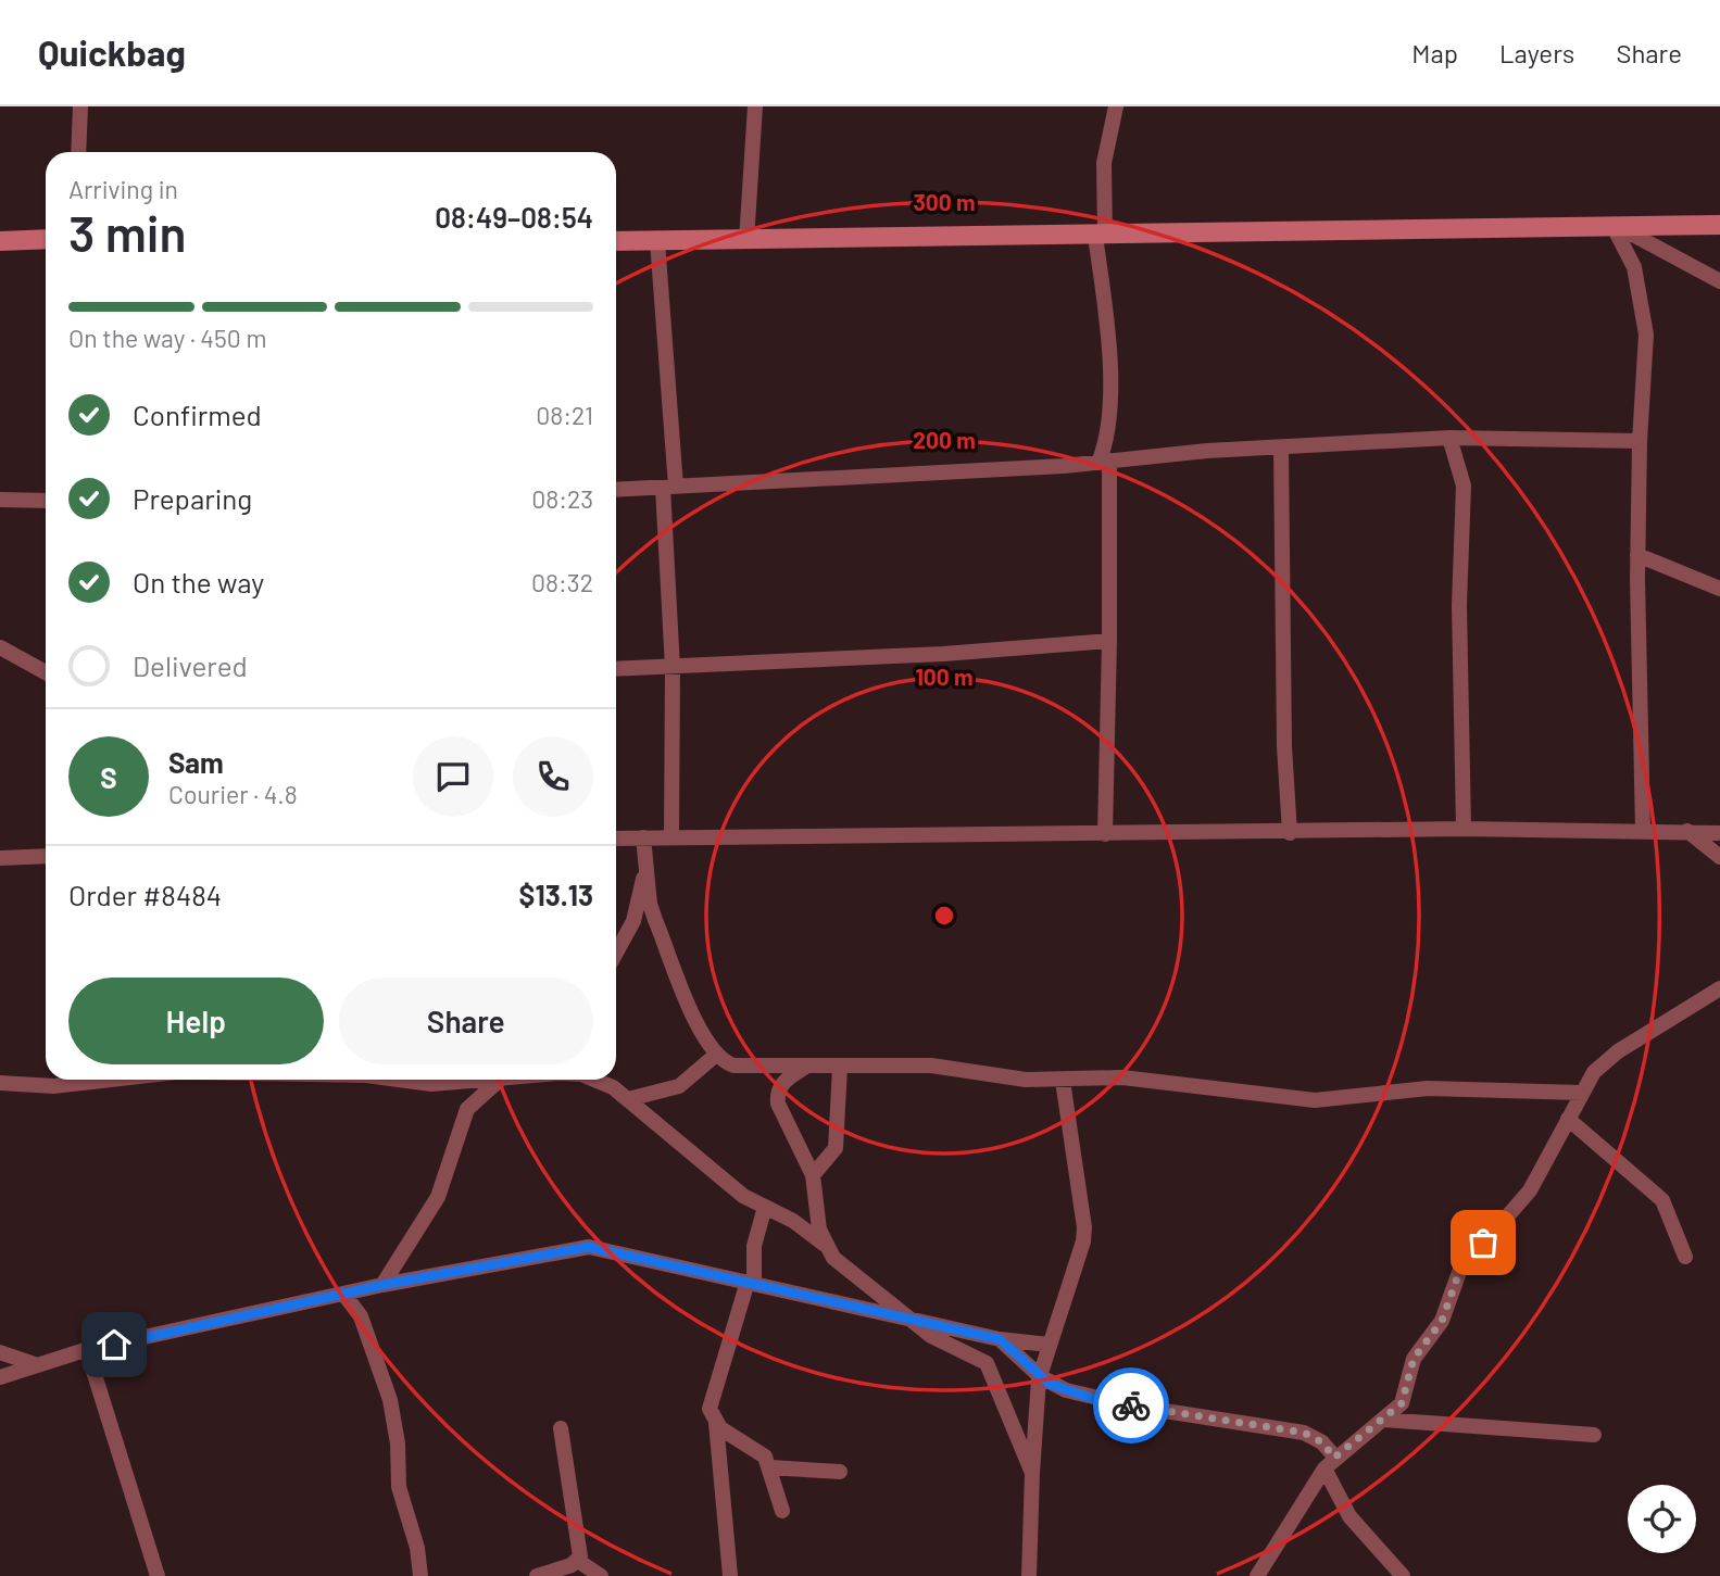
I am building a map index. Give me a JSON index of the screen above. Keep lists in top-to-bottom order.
{
  "page": {
    "header": "Quickbag",
    "nav": ["Map", "Layers", "Share"],
    "heading": ["3 min", "Arriving in", "08:49–08:54"],
    "panel": [
      "Sam",
      "Courier · 4.8",
      "Order #8484",
      "$13.13"
    ],
    "bar": "On the way · 450 m",
    "list": [
      ["Confirmed", "08:21"],
      ["Preparing", "08:23"],
      ["On the way", "08:32"],
      "Delivered"
    ],
    "round": "S",
    "buttons": ["Help", "Share"]
  },
  "rings": ["300 m", "200 m", "100 m"]
}
